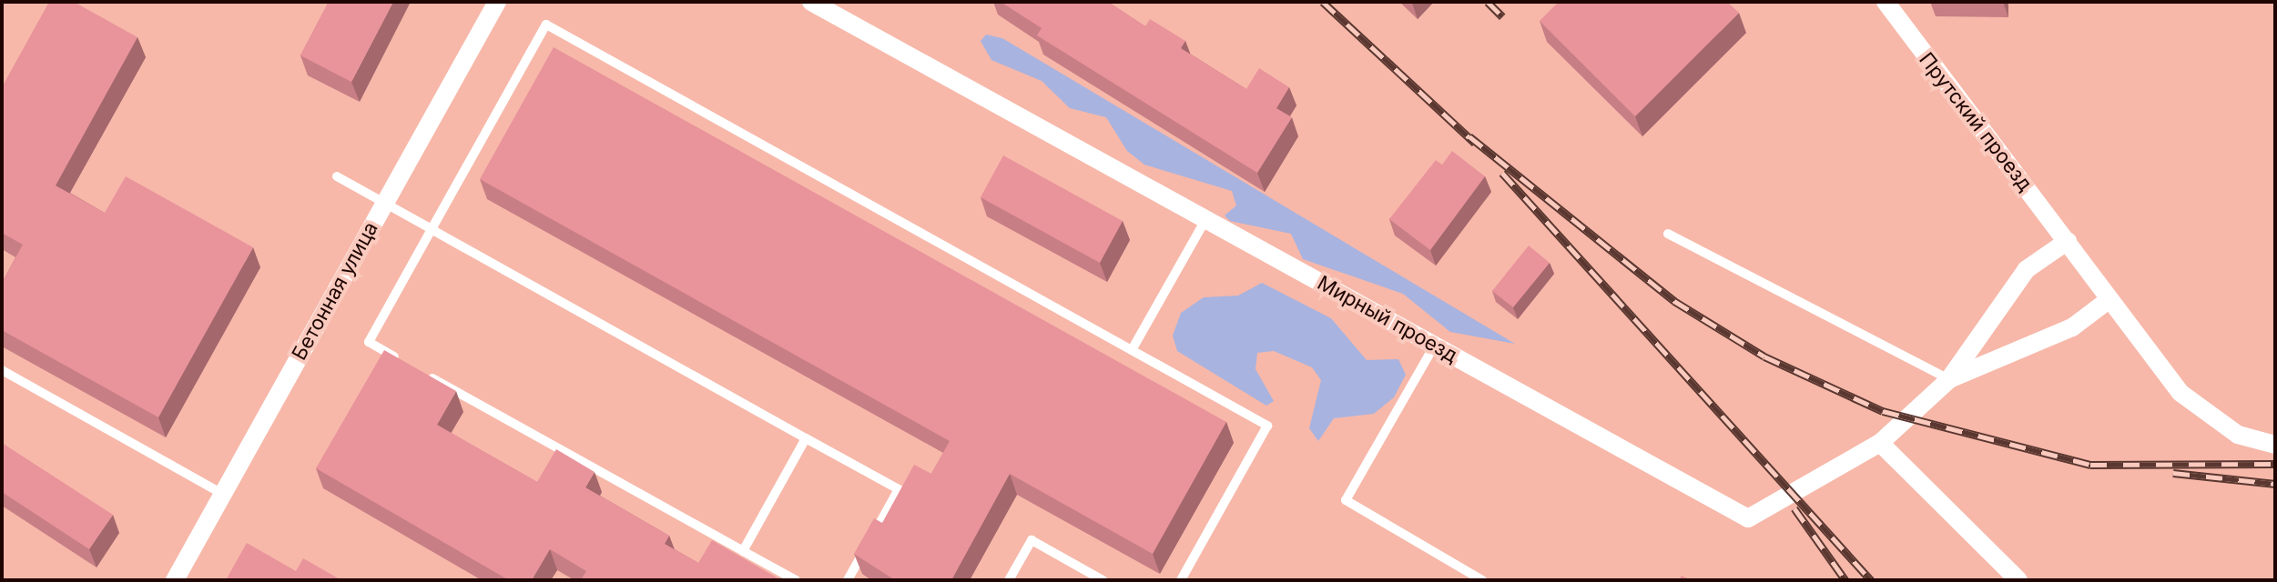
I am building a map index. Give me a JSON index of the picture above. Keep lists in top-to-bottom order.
{
  "streets": {
    "street": ["Прутский проезд", "Бетонная улица", "Мирный проезд"]
  }
}
